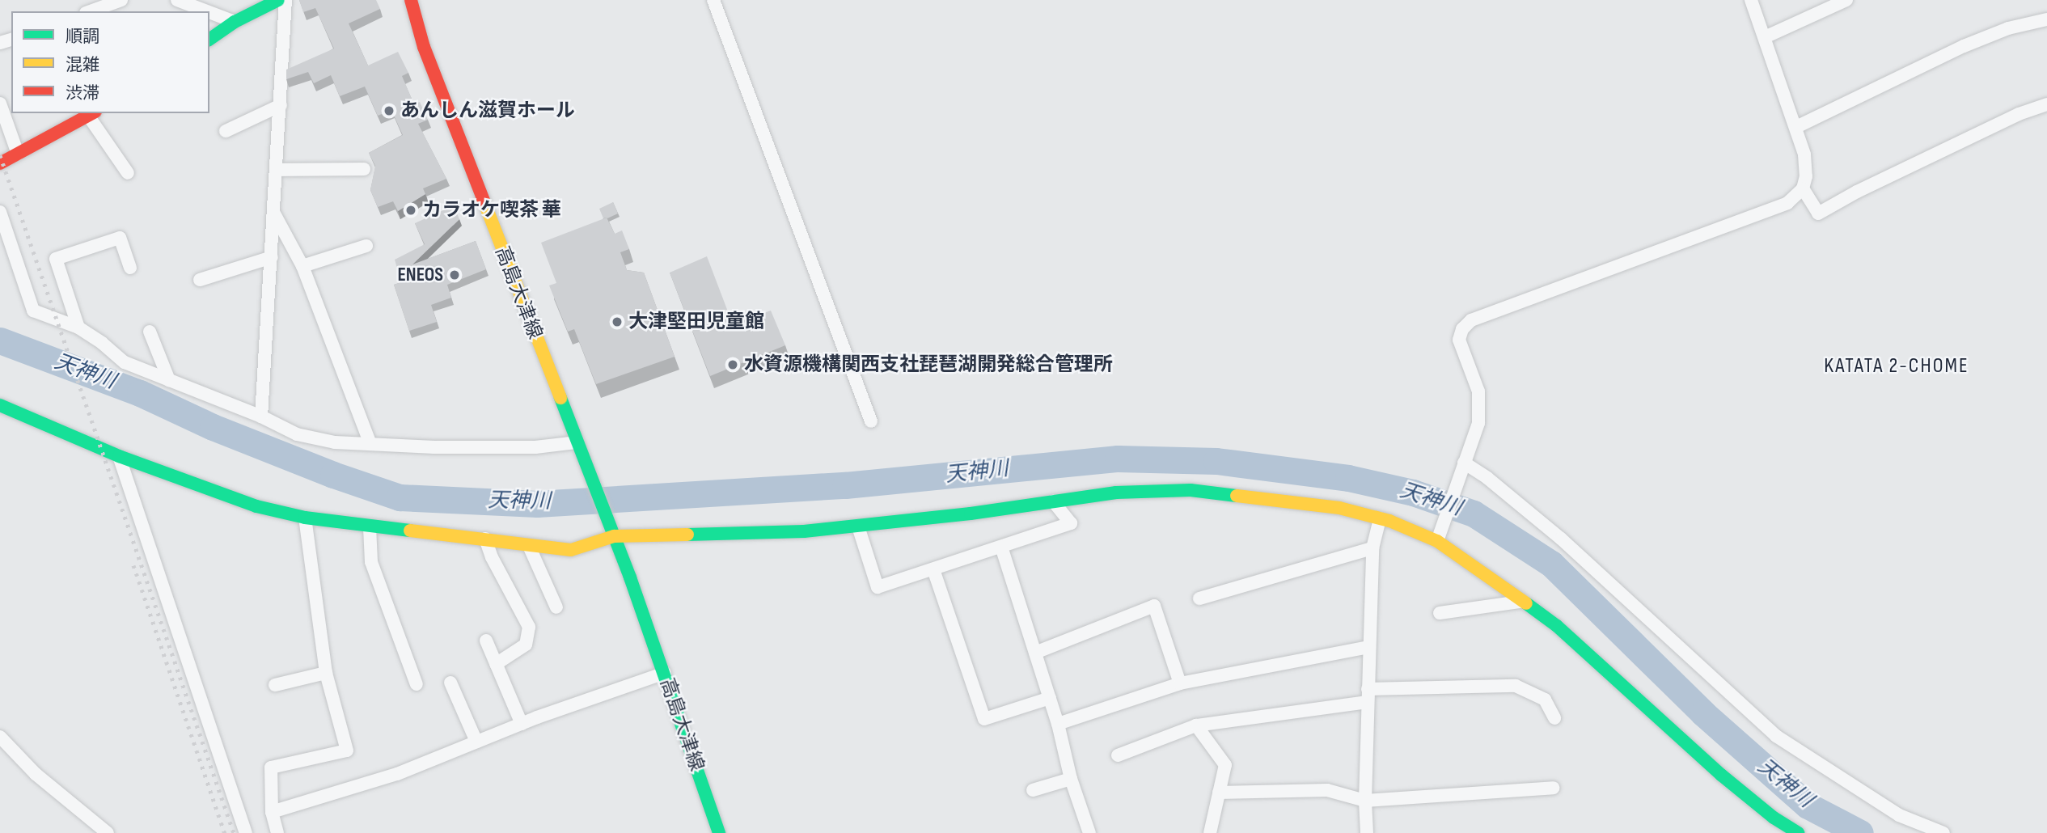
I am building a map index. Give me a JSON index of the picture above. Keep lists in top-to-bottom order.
{
  "streets": {
    "street": ["高島大津線"]
  },
  "districts": ["KATATA 2-CHOME"],
  "water": ["天神川"],
  "places": [
    "あんしん滋賀ホール",
    "カラオケ喫茶 華",
    "ENEOS",
    "大津堅田児童館",
    "水資源機構関西支社琵琶湖開発総合管理所"
  ],
  "legend": ["順調", "混雑", "渋滞"]
}
